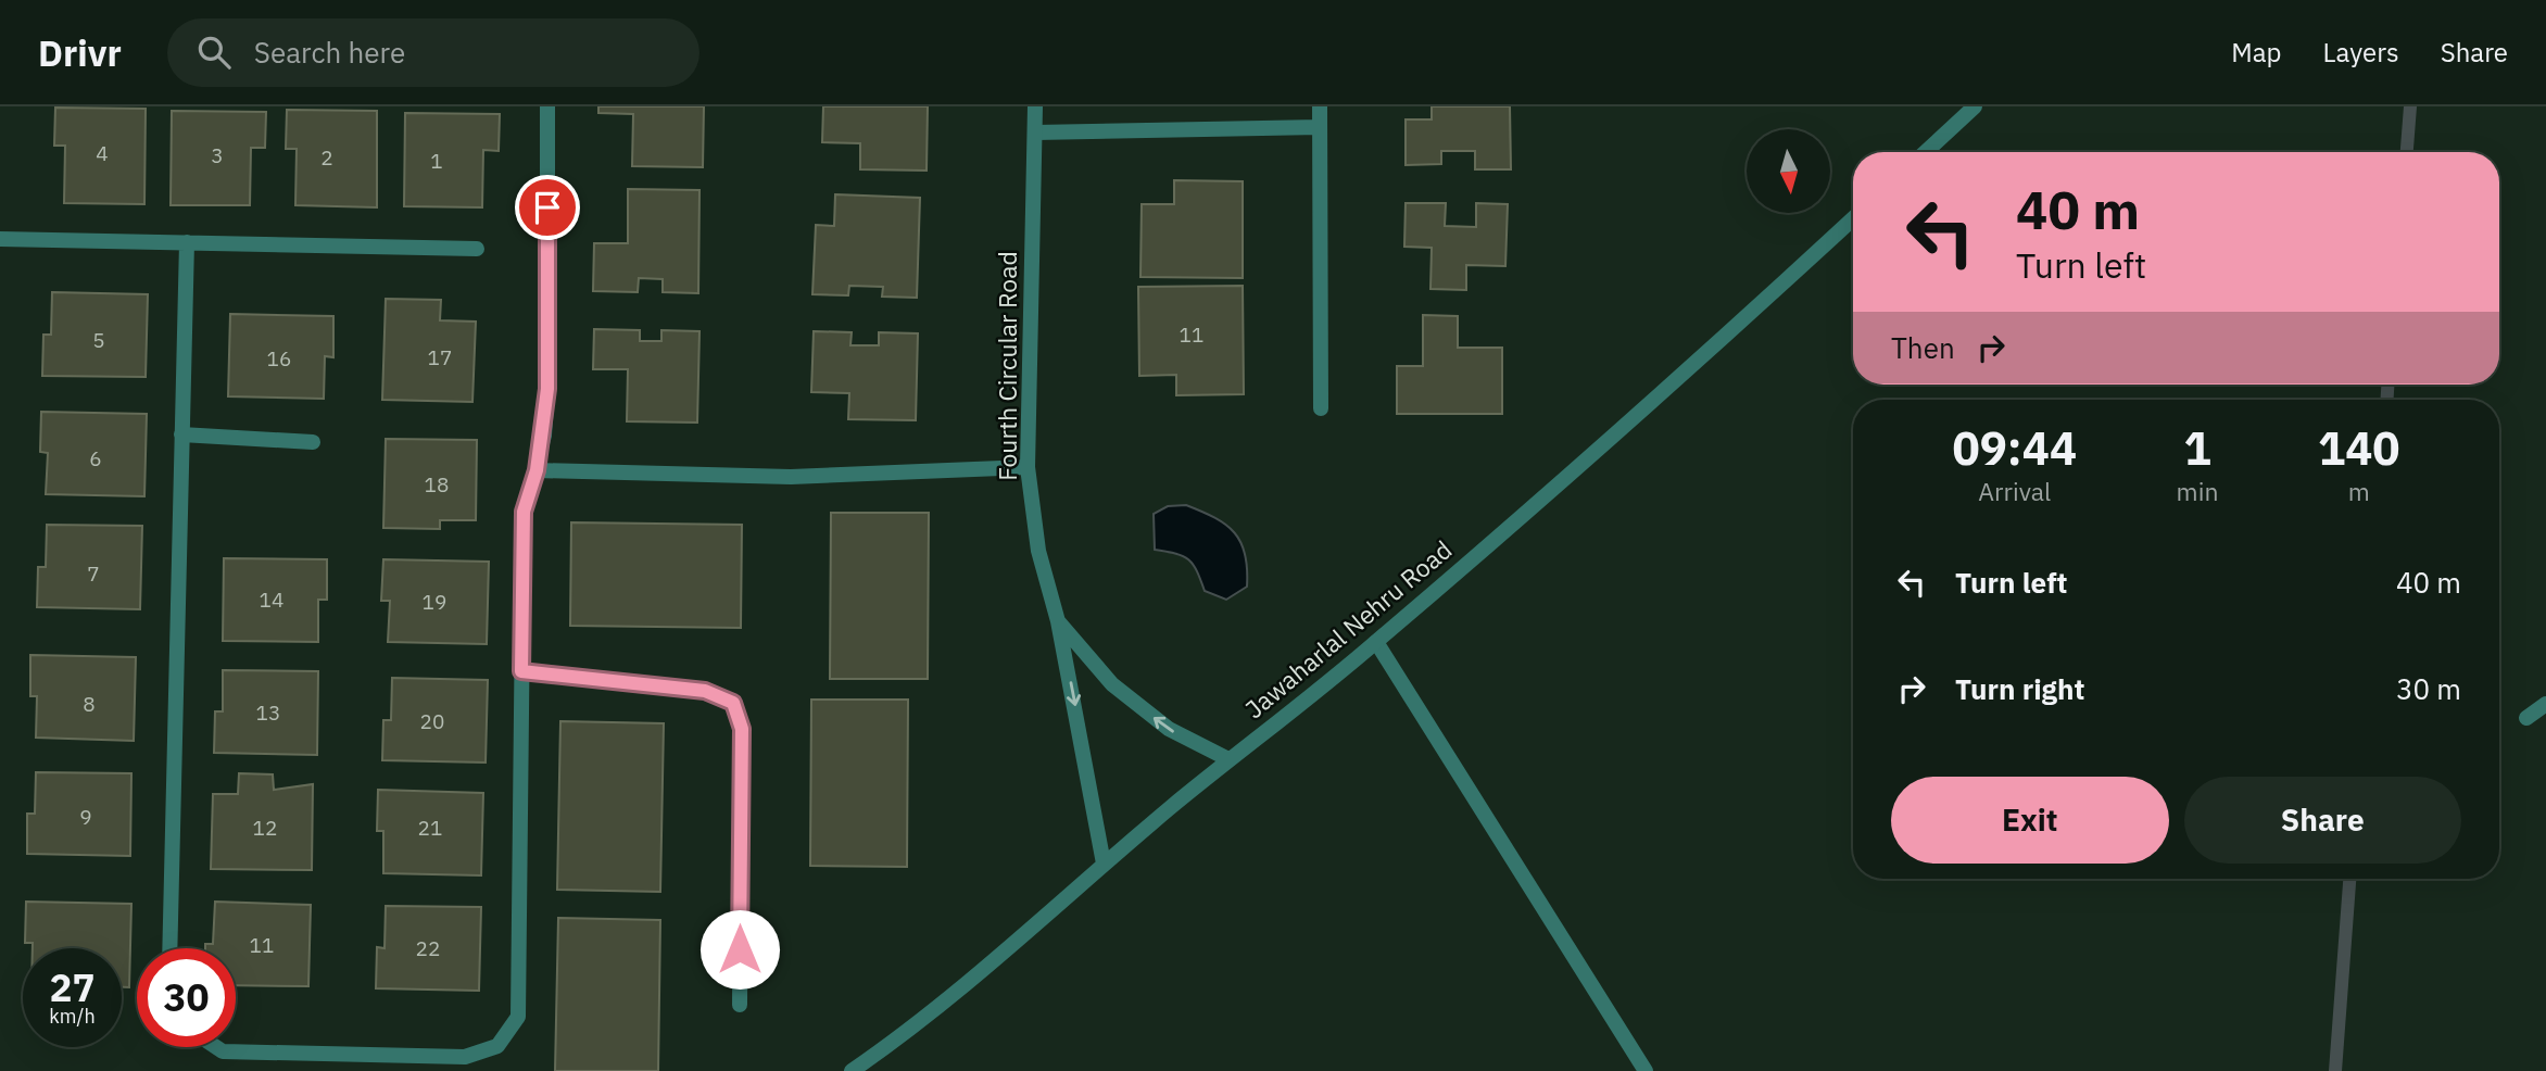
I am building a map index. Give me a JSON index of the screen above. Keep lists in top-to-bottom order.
{
  "streets": {
    "street": ["Fourth Circular Road", "Jawaharlal Nehru Road"]
  },
  "crossings": [
    ["Fourth Circular Road", "Jawaharlal Nehru Road"]
  ],
  "house_numbers": [
    "4",
    "3",
    "2",
    "1",
    "11",
    "5",
    "17",
    "16",
    "6",
    "18",
    "7",
    "14",
    "19",
    "8",
    "13",
    "20",
    "9",
    "12",
    "21",
    "11",
    "22"
  ],
  "north": "bottom",
  "page": {
    "header": "Drivr",
    "search": "Search here",
    "nav": ["Map", "Layers", "Share"],
    "turn": ["40 m", "Turn left"],
    "then": "Then",
    "eta": [
      "09:44",
      "Arrival",
      "1",
      "min",
      "140",
      "m"
    ],
    "list": [
      {
        "name": "Turn left",
        "value": "40 m"
      },
      {
        "name": "Turn right",
        "value": "30 m"
      }
    ],
    "buttons": ["Exit", "Share"],
    "speed": "27 km/h",
    "limit": "30"
  }
}
